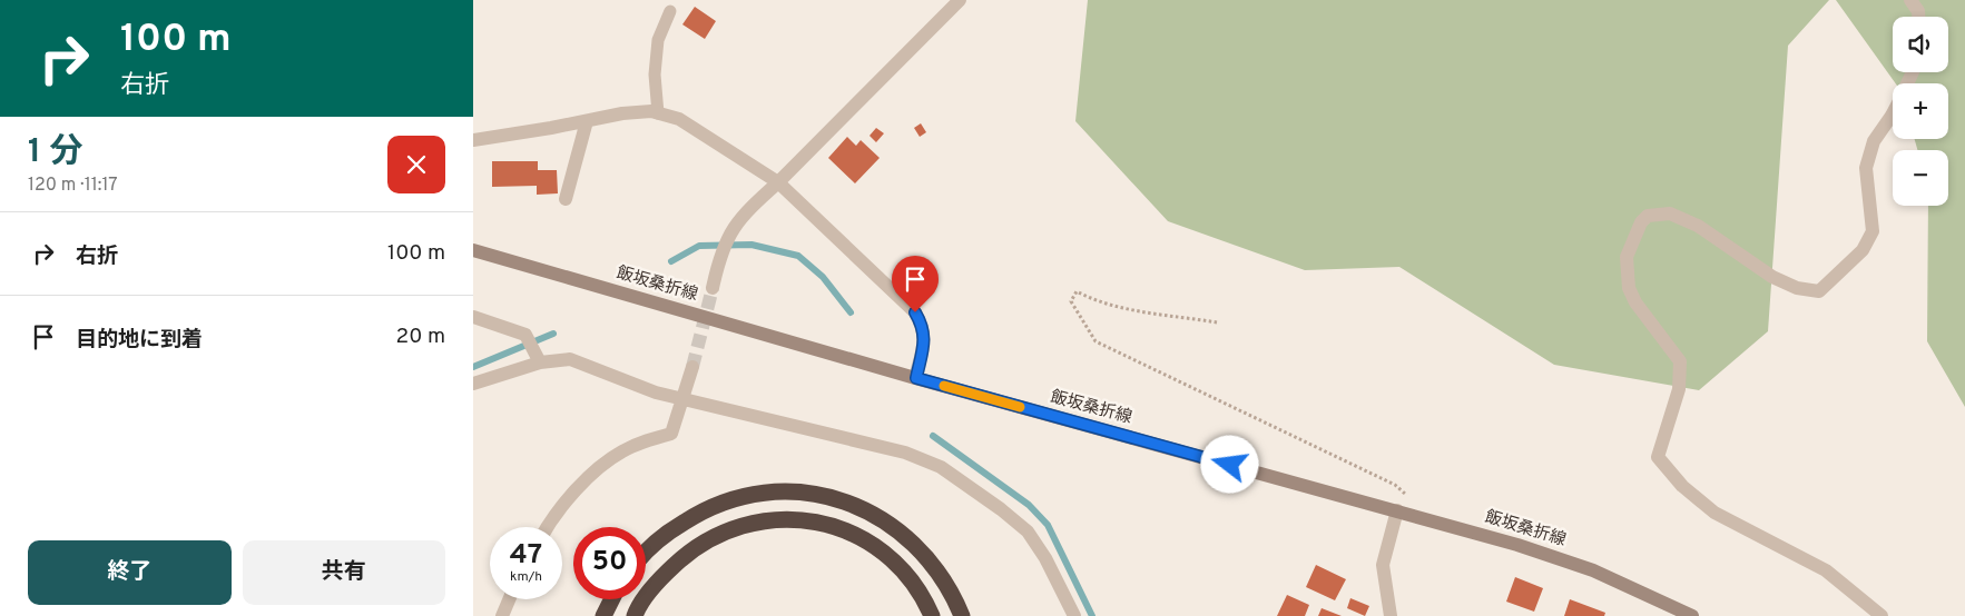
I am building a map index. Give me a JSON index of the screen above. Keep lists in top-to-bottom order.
{
  "streets": {
    "main road": ["飯坂桑折線"]
  },
  "page": {
    "turn": ["100 m", "右折"],
    "map_buttons": ["+", "−"],
    "heading": ["1 分", "120 m · 11:17"],
    "list": [
      {
        "name": "右折",
        "value": "100 m"
      },
      {
        "name": "目的地に到着",
        "value": "20 m"
      }
    ],
    "speed": "47 km/h",
    "limit": "50",
    "buttons": ["終了", "共有"]
  }
}
